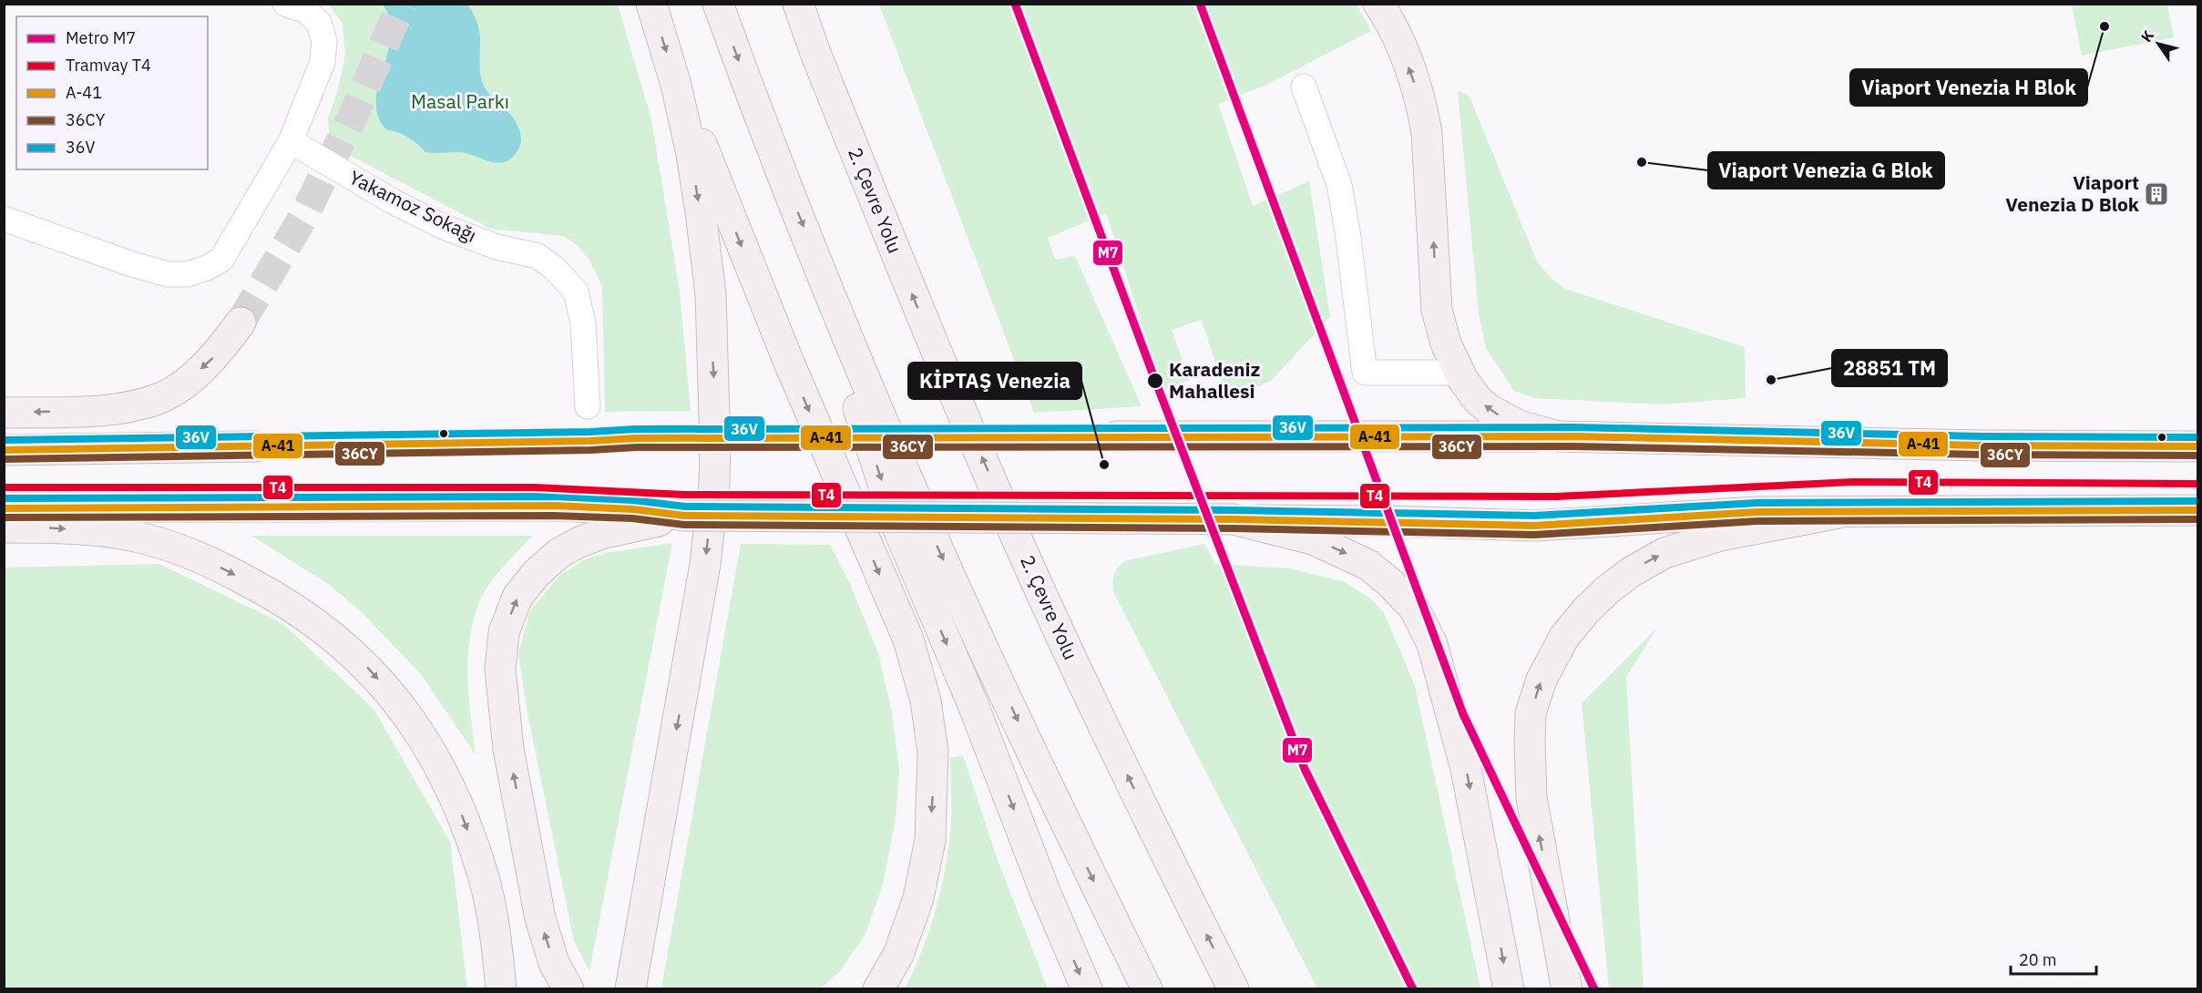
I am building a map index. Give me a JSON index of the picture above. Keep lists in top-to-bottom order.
{
  "streets": {
    "highway": ["2. Çevre Yolu"],
    "street": ["Yakamoz Sokağı"]
  },
  "parks": ["Masal Parkı"],
  "places": {
    "other": [
      "Viaport Venezia H Blok",
      "Viaport Venezia G Blok",
      "28851 TM",
      "Karadeniz Mahallesi",
      "KİPTAŞ Venezia"
    ],
    "building": ["Viaport Venezia D Blok"]
  },
  "lines": [
    "metro line M7",
    "transit line 36V",
    "transit line A-41",
    "transit line 36CY",
    "tram line T4"
  ],
  "legend": [
    "Metro M7",
    "Tramvay T4",
    "A-41",
    "36CY",
    "36V"
  ],
  "scale_bar": "20 m",
  "north": "top left"
}
